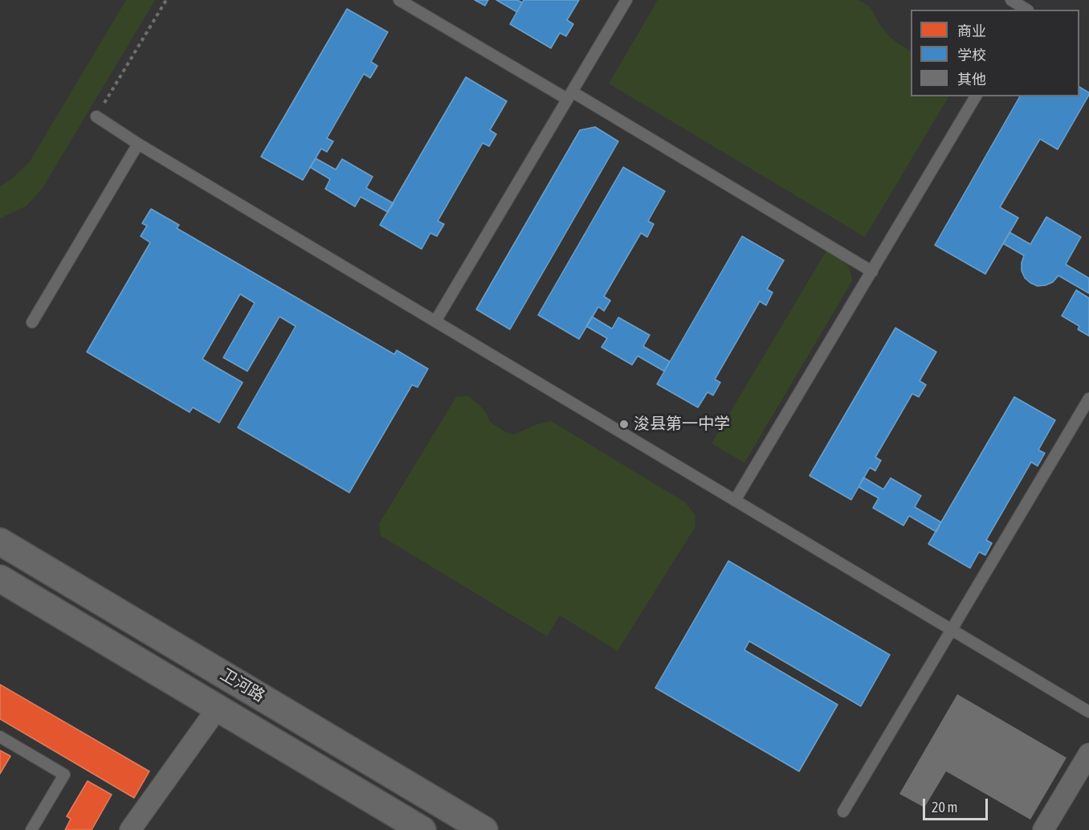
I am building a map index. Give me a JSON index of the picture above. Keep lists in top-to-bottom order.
{
  "streets": {
    "street": ["卫河路"]
  },
  "places": ["浚县第一中学"],
  "legend": ["商业", "学校", "其他"],
  "scale_bar": "20 m"
}
